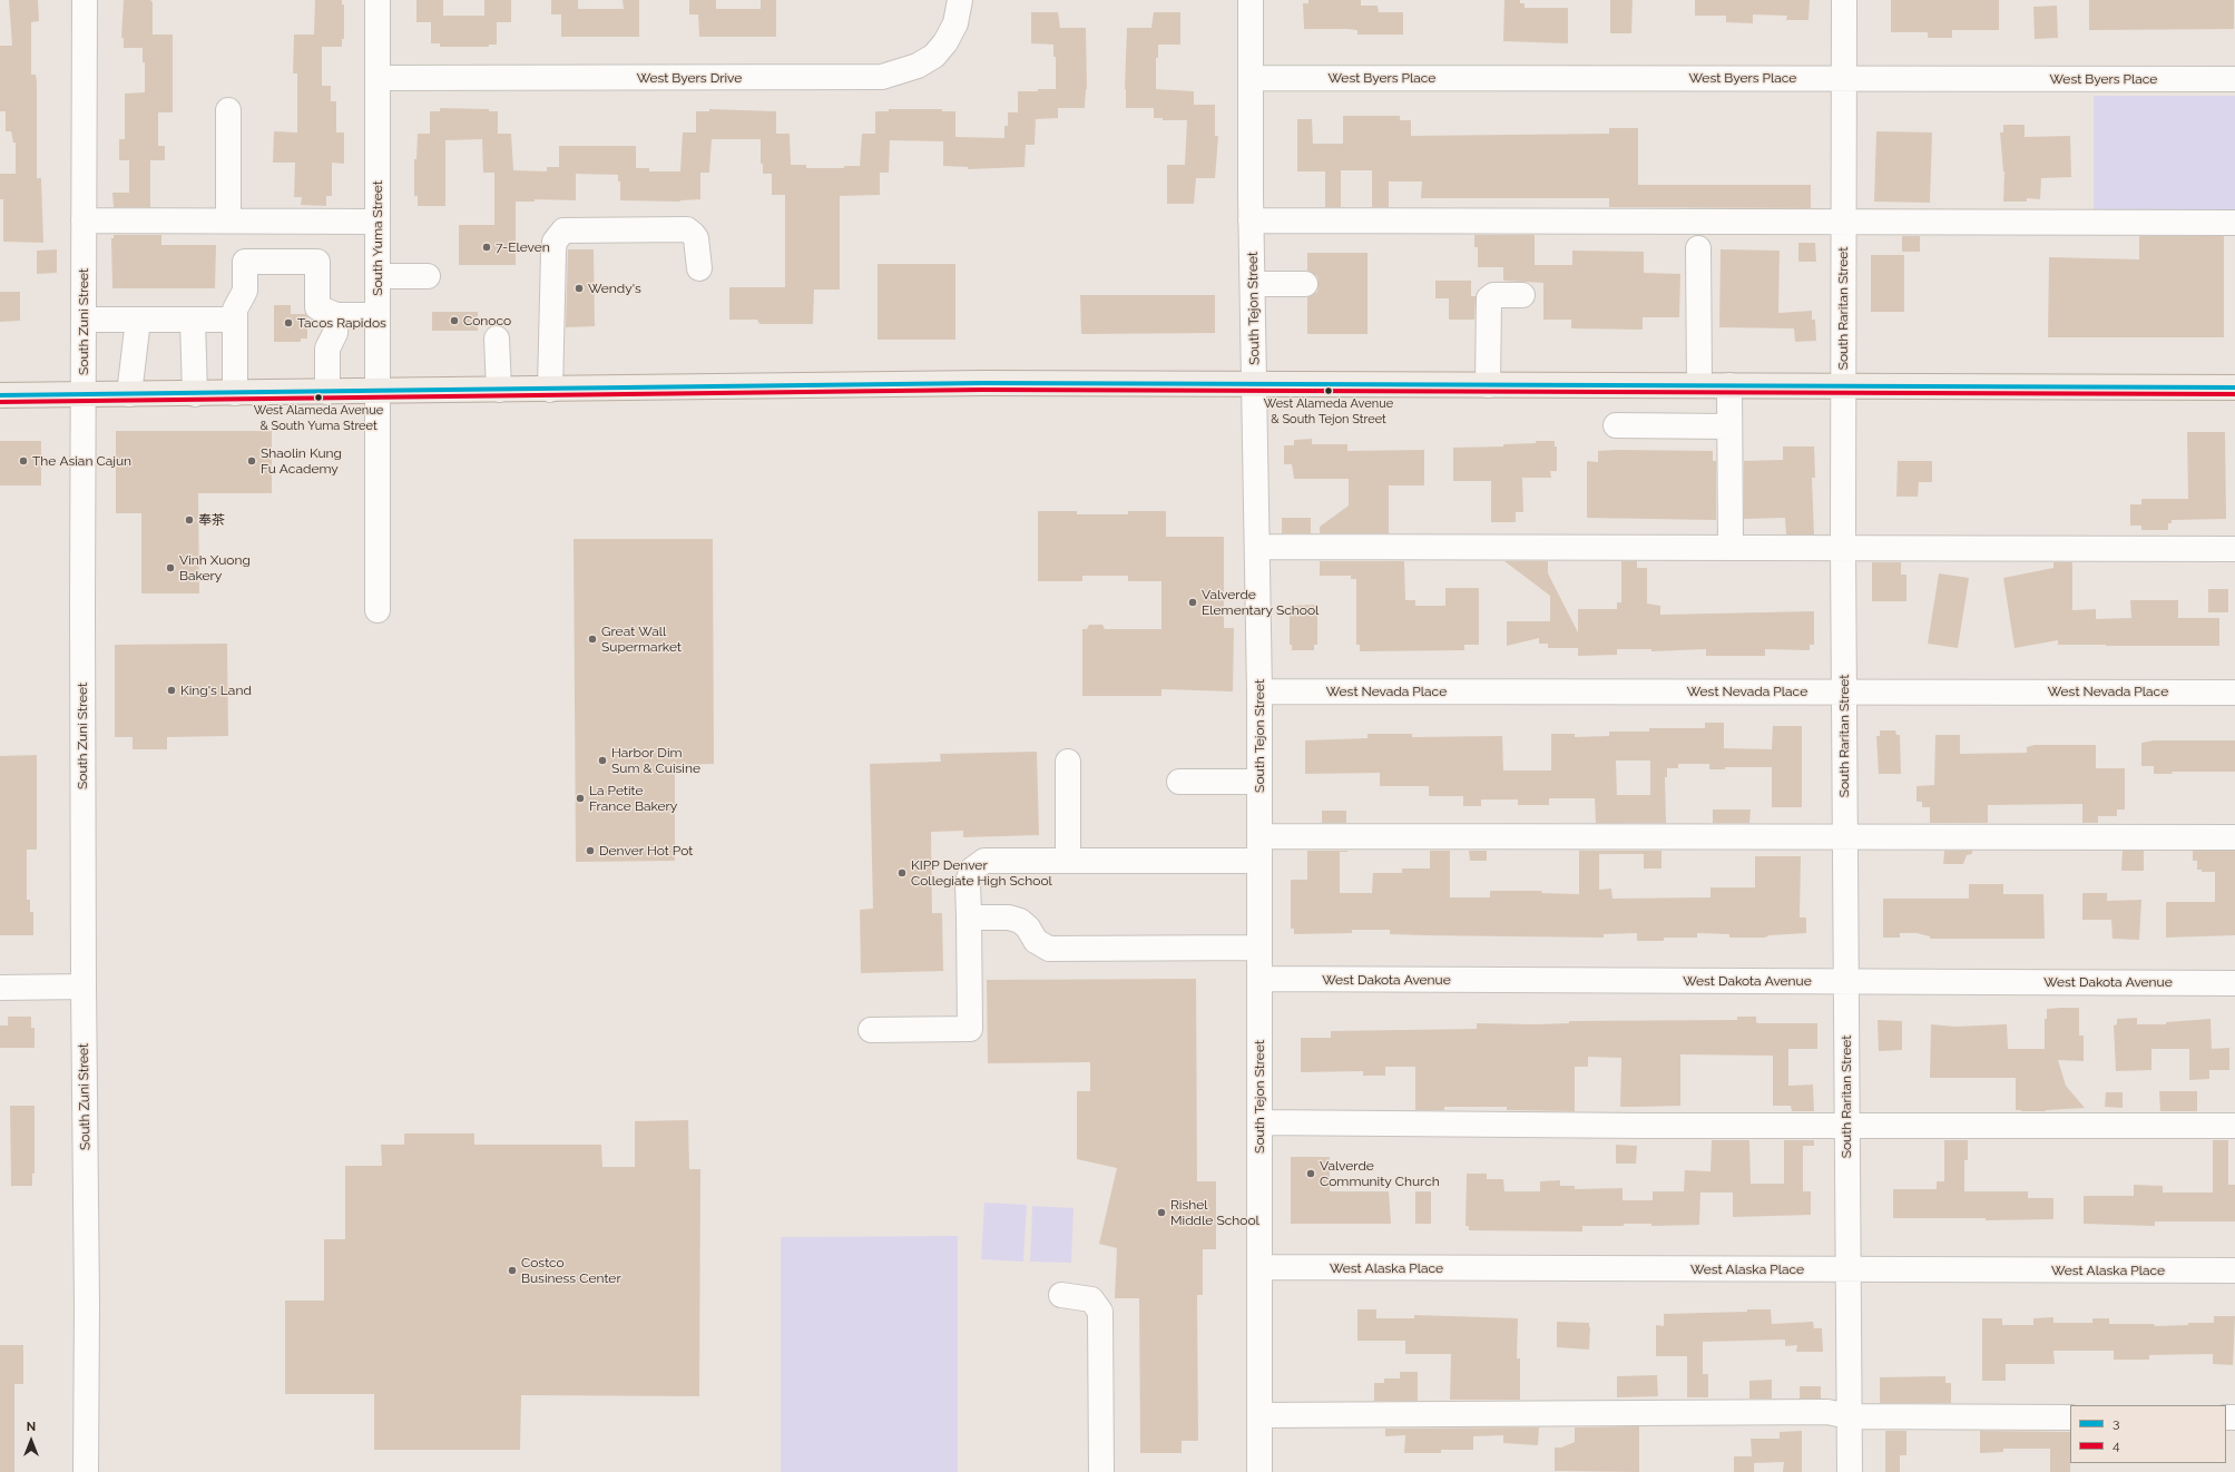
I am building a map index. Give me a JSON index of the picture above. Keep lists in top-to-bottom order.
{
  "streets": {
    "street": [
      "West Byers Drive",
      "West Byers Place",
      "South Yuma Street",
      "South Tejon Street",
      "South Raritan Street",
      "South Zuni Street",
      "West Nevada Place",
      "West Dakota Avenue",
      "West Alaska Place"
    ]
  },
  "crossings": [
    ["West Byers Drive", "South Yuma Street"],
    ["West Byers Place", "South Tejon Street"],
    ["West Byers Place", "South Raritan Street"],
    ["South Tejon Street", "West Nevada Place"],
    ["South Tejon Street", "West Dakota Avenue"],
    ["South Tejon Street", "West Alaska Place"],
    ["South Raritan Street", "West Nevada Place"],
    ["South Raritan Street", "West Dakota Avenue"],
    ["South Raritan Street", "West Alaska Place"]
  ],
  "places": [
    "7-Eleven",
    "Wendy's",
    "Conoco",
    "Tacos Rapidos",
    "West Alameda Avenue & South Tejon Street",
    "West Alameda Avenue & South Yuma Street",
    "The Asian Cajun",
    "Shaolin Kung Fu Academy",
    "奉茶",
    "Vinh Xuong Bakery",
    "Valverde Elementary School",
    "Great Wall Supermarket",
    "King's Land",
    "Harbor Dim Sum & Cuisine",
    "La Petite France Bakery",
    "Denver Hot Pot",
    "KIPP Denver Collegiate High School",
    "Valverde Community Church",
    "Rishel Middle School",
    "Costco Business Center"
  ],
  "lines": ["transit line 3", "transit line 4"],
  "legend": ["3", "4"],
  "north": "top"
}
